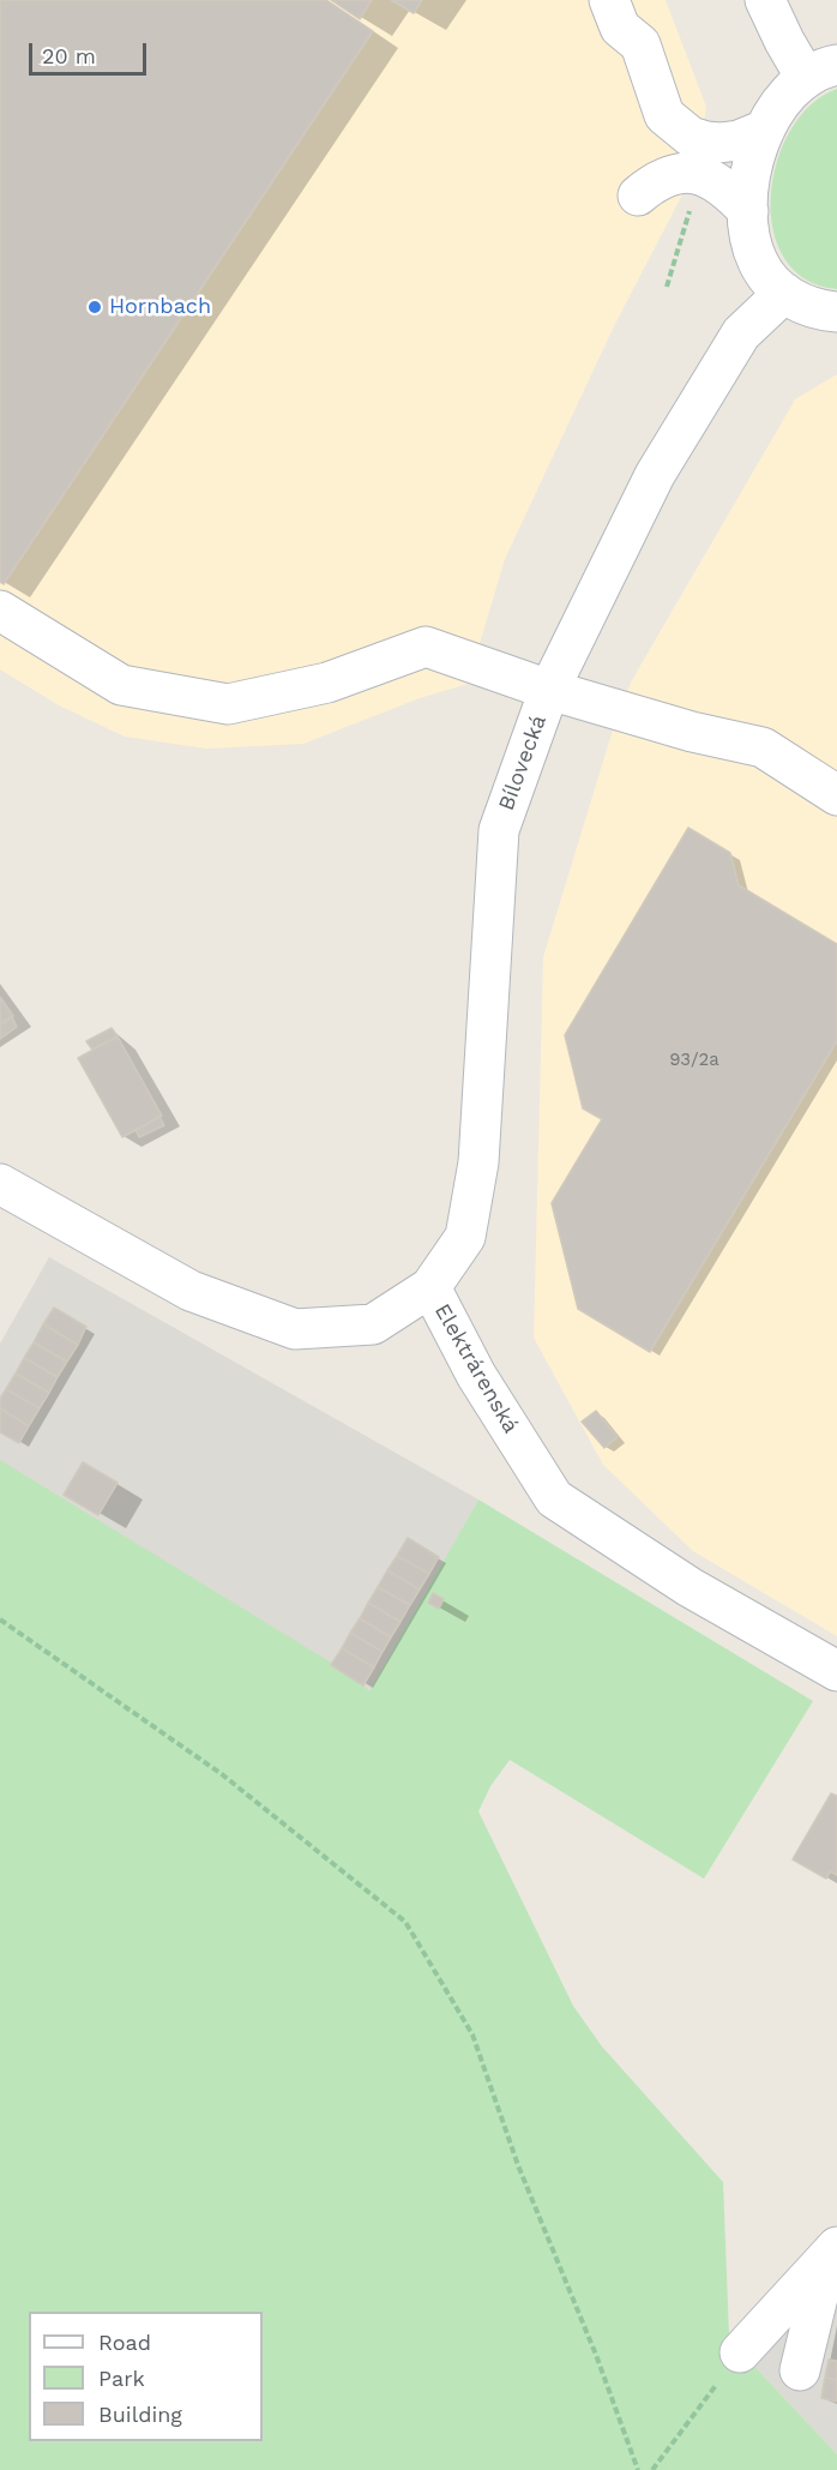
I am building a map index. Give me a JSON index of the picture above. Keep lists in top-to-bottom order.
{
  "streets": {
    "street": ["Bílovecká", "Elektrárenská"]
  },
  "crossings": [
    ["Bílovecká", "Elektrárenská"]
  ],
  "places": ["Hornbach"],
  "house_numbers": ["93/2a"],
  "legend": ["Road", "Park", "Building"],
  "scale_bar": "20 m"
}
